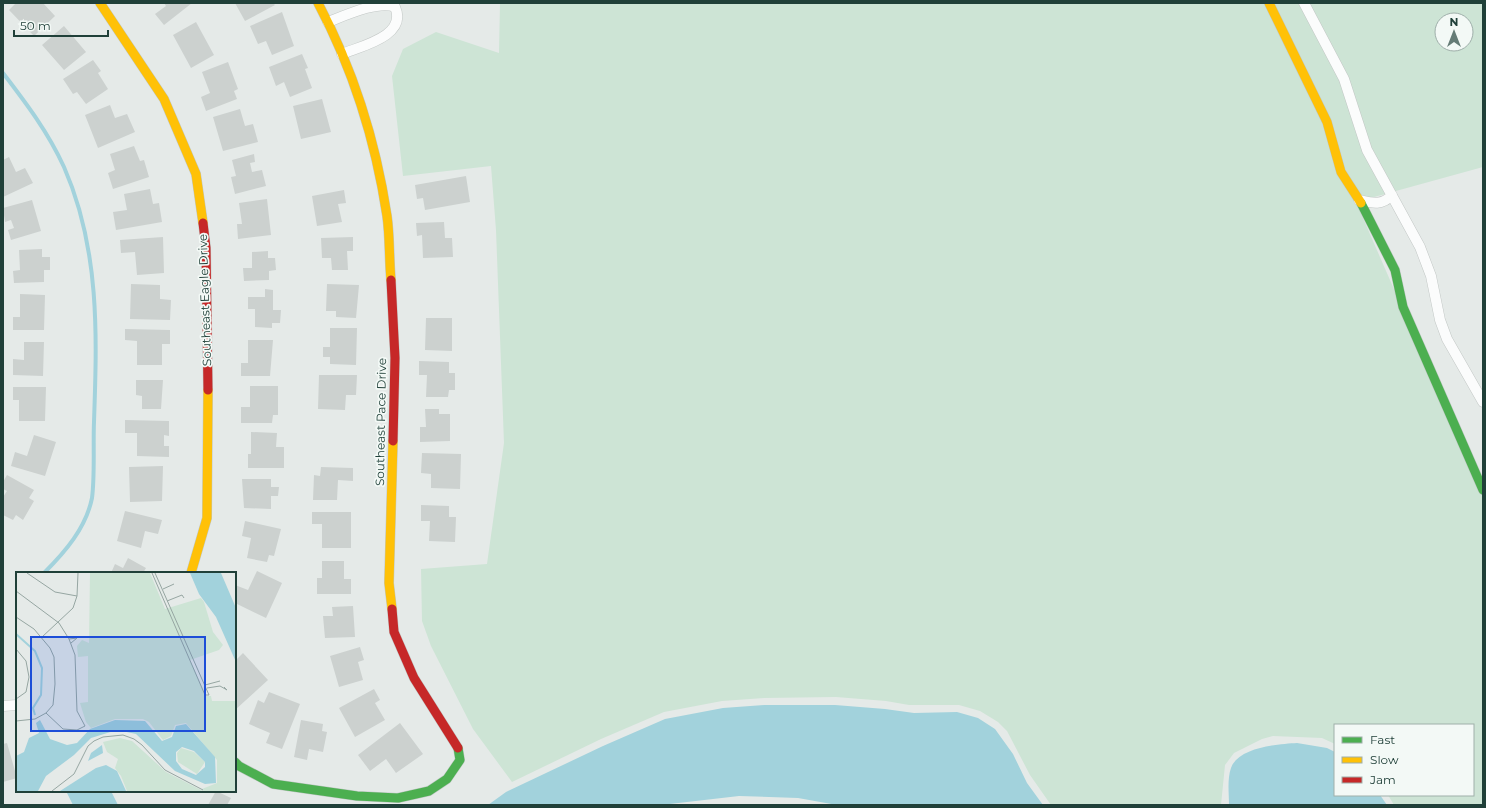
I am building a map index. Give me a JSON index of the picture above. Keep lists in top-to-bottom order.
{
  "streets": {
    "street": ["Southeast Eagle Drive", "Southeast Pace Drive"]
  },
  "legend": ["Fast", "Slow", "Jam"],
  "scale_bar": "50 m",
  "north": "top"
}
